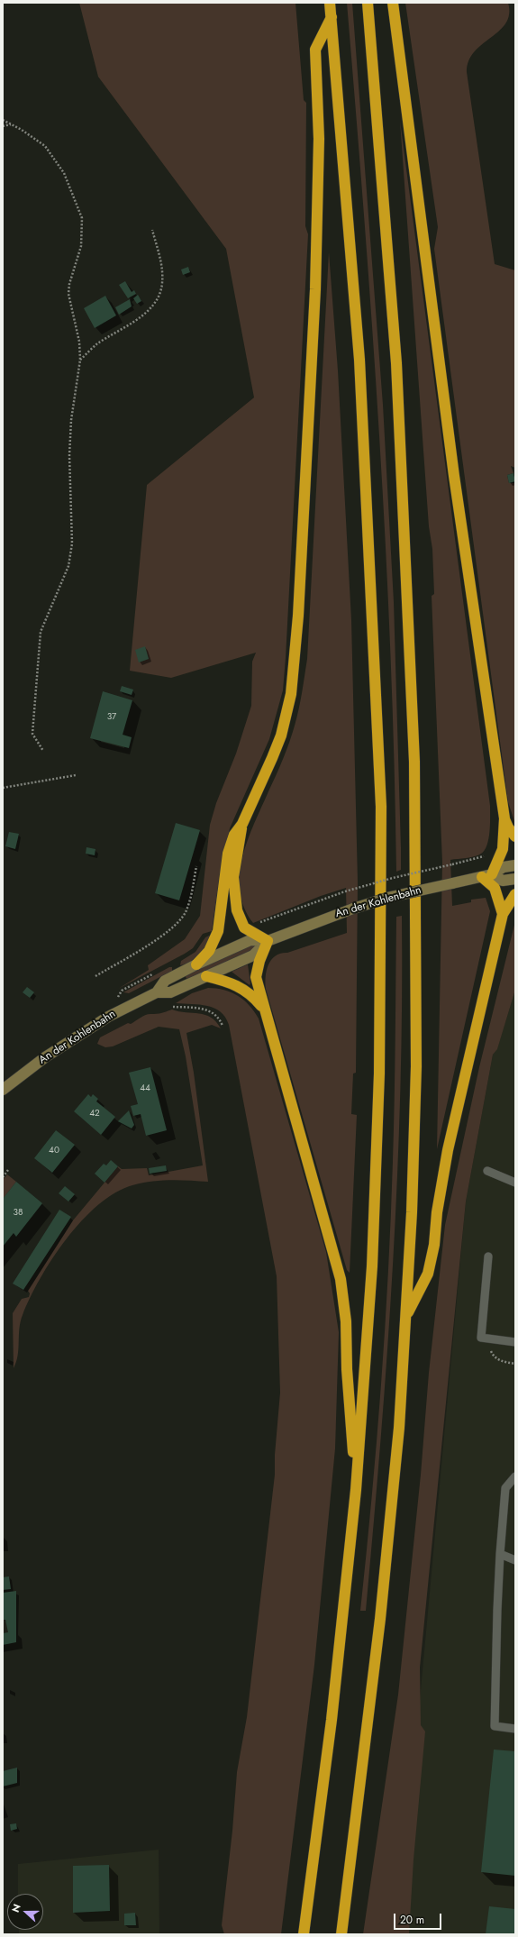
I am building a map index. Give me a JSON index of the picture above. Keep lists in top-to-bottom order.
{
  "streets": {
    "main road": ["An der Kohlenbahn"]
  },
  "house_numbers": [
    "37",
    "44",
    "42",
    "40",
    "38"
  ],
  "scale_bar": "20 m",
  "north": "left"
}
